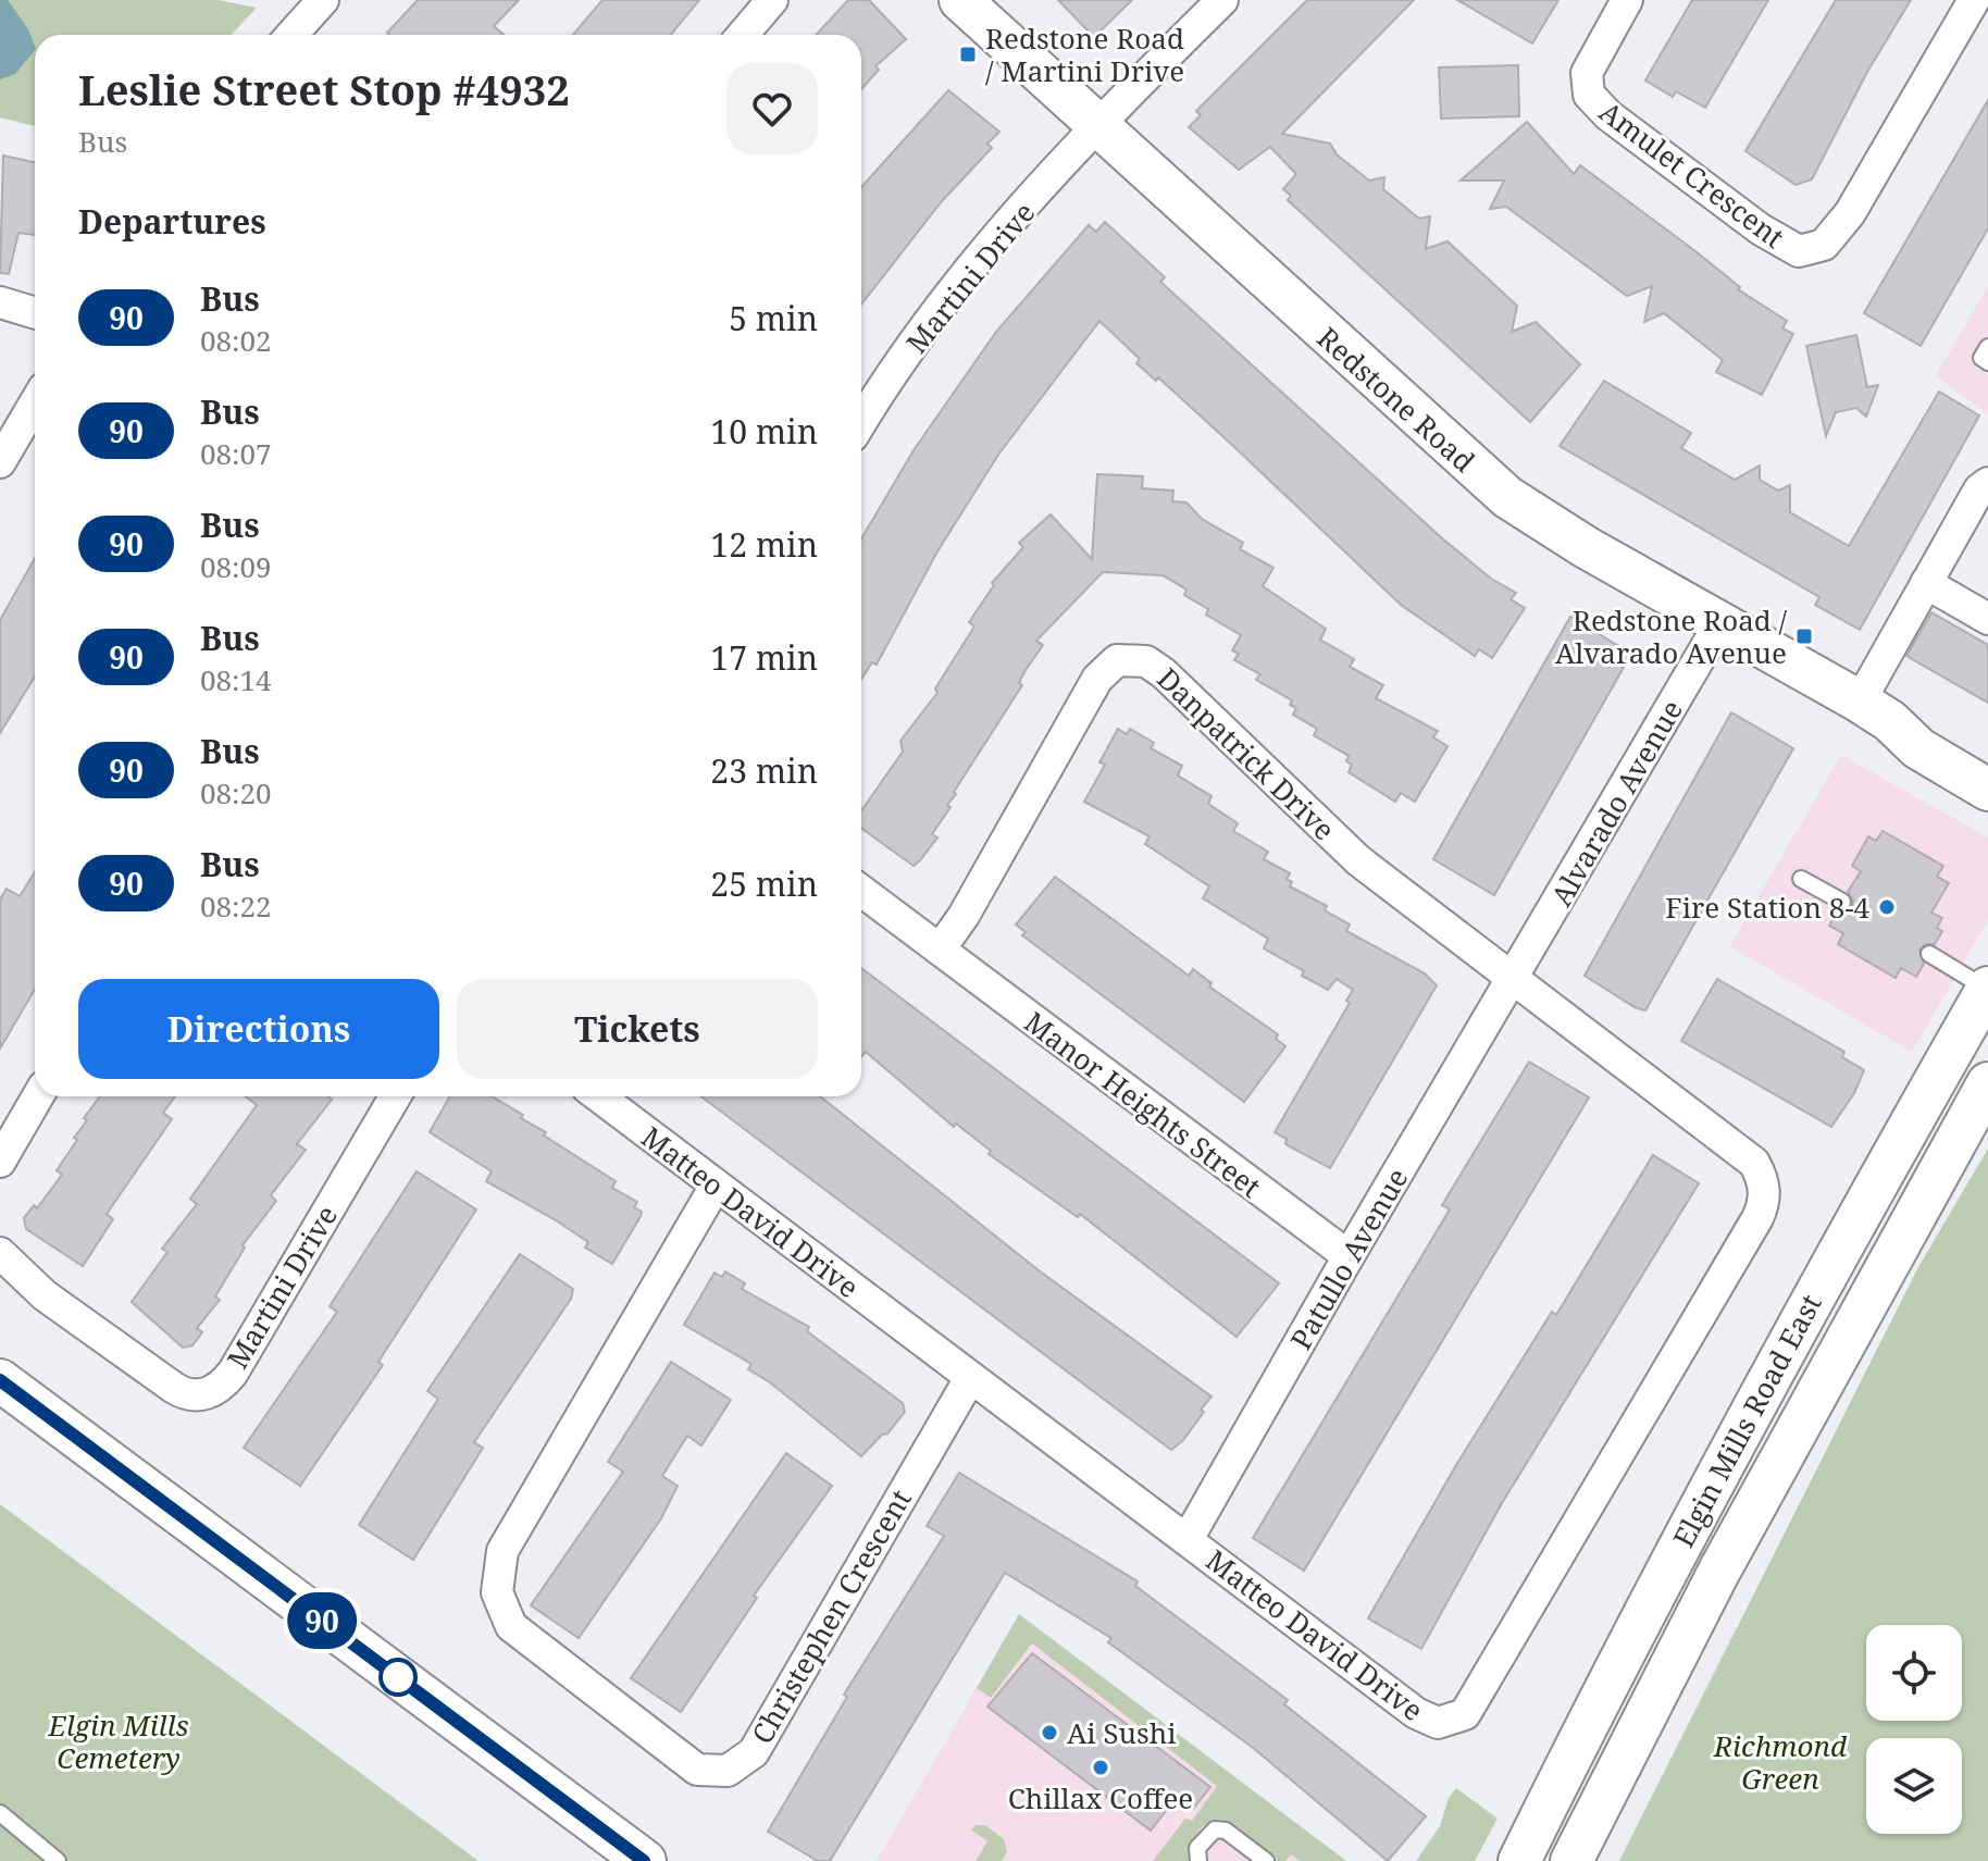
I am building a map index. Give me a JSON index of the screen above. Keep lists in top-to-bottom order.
{
  "streets": {
    "main road": ["Redstone Road", "Elgin Mills Road East"],
    "street": [
      "Amulet Crescent",
      "Martini Drive",
      "Danpatrick Drive",
      "Alvarado Avenue",
      "Manor Heights Street",
      "Matteo David Drive",
      "Patullo Avenue",
      "Christephen Crescent"
    ]
  },
  "crossings": [
    ["Martini Drive", "Redstone Road"],
    ["Redstone Road", "Alvarado Avenue"],
    ["Danpatrick Drive", "Alvarado Avenue"],
    ["Danpatrick Drive", "Manor Heights Street"],
    ["Danpatrick Drive", "Matteo David Drive"],
    ["Danpatrick Drive", "Patullo Avenue"],
    ["Alvarado Avenue", "Matteo David Drive"],
    ["Alvarado Avenue", "Patullo Avenue"],
    ["Manor Heights Street", "Patullo Avenue"],
    ["Matteo David Drive", "Patullo Avenue"],
    ["Matteo David Drive", "Christephen Crescent"]
  ],
  "parks": ["Elgin Mills Cemetery", "Richmond Green"],
  "places": {
    "transit": ["Redstone Road / Martini Drive", "Redstone Road / Alvarado Avenue"],
    "other": ["Fire Station 8-4", "Ai Sushi", "Chillax Coffee"]
  },
  "lines": ["bus line 90"],
  "page": {
    "on_map": "90",
    "heading": [
      ["Leslie Street Stop #4932", "Bus"],
      "Departures"
    ],
    "list": [
      {
        "mark": "90",
        "name": "Bus",
        "note": "08:02",
        "value": "5 min"
      },
      {
        "mark": "90",
        "name": "Bus",
        "note": "08:07",
        "value": "10 min"
      },
      {
        "mark": "90",
        "name": "Bus",
        "note": "08:09",
        "value": "12 min"
      },
      {
        "mark": "90",
        "name": "Bus",
        "note": "08:14",
        "value": "17 min"
      },
      {
        "mark": "90",
        "name": "Bus",
        "note": "08:20",
        "value": "23 min"
      },
      {
        "mark": "90",
        "name": "Bus",
        "note": "08:22",
        "value": "25 min"
      }
    ],
    "buttons": ["Directions", "Tickets"]
  }
}
